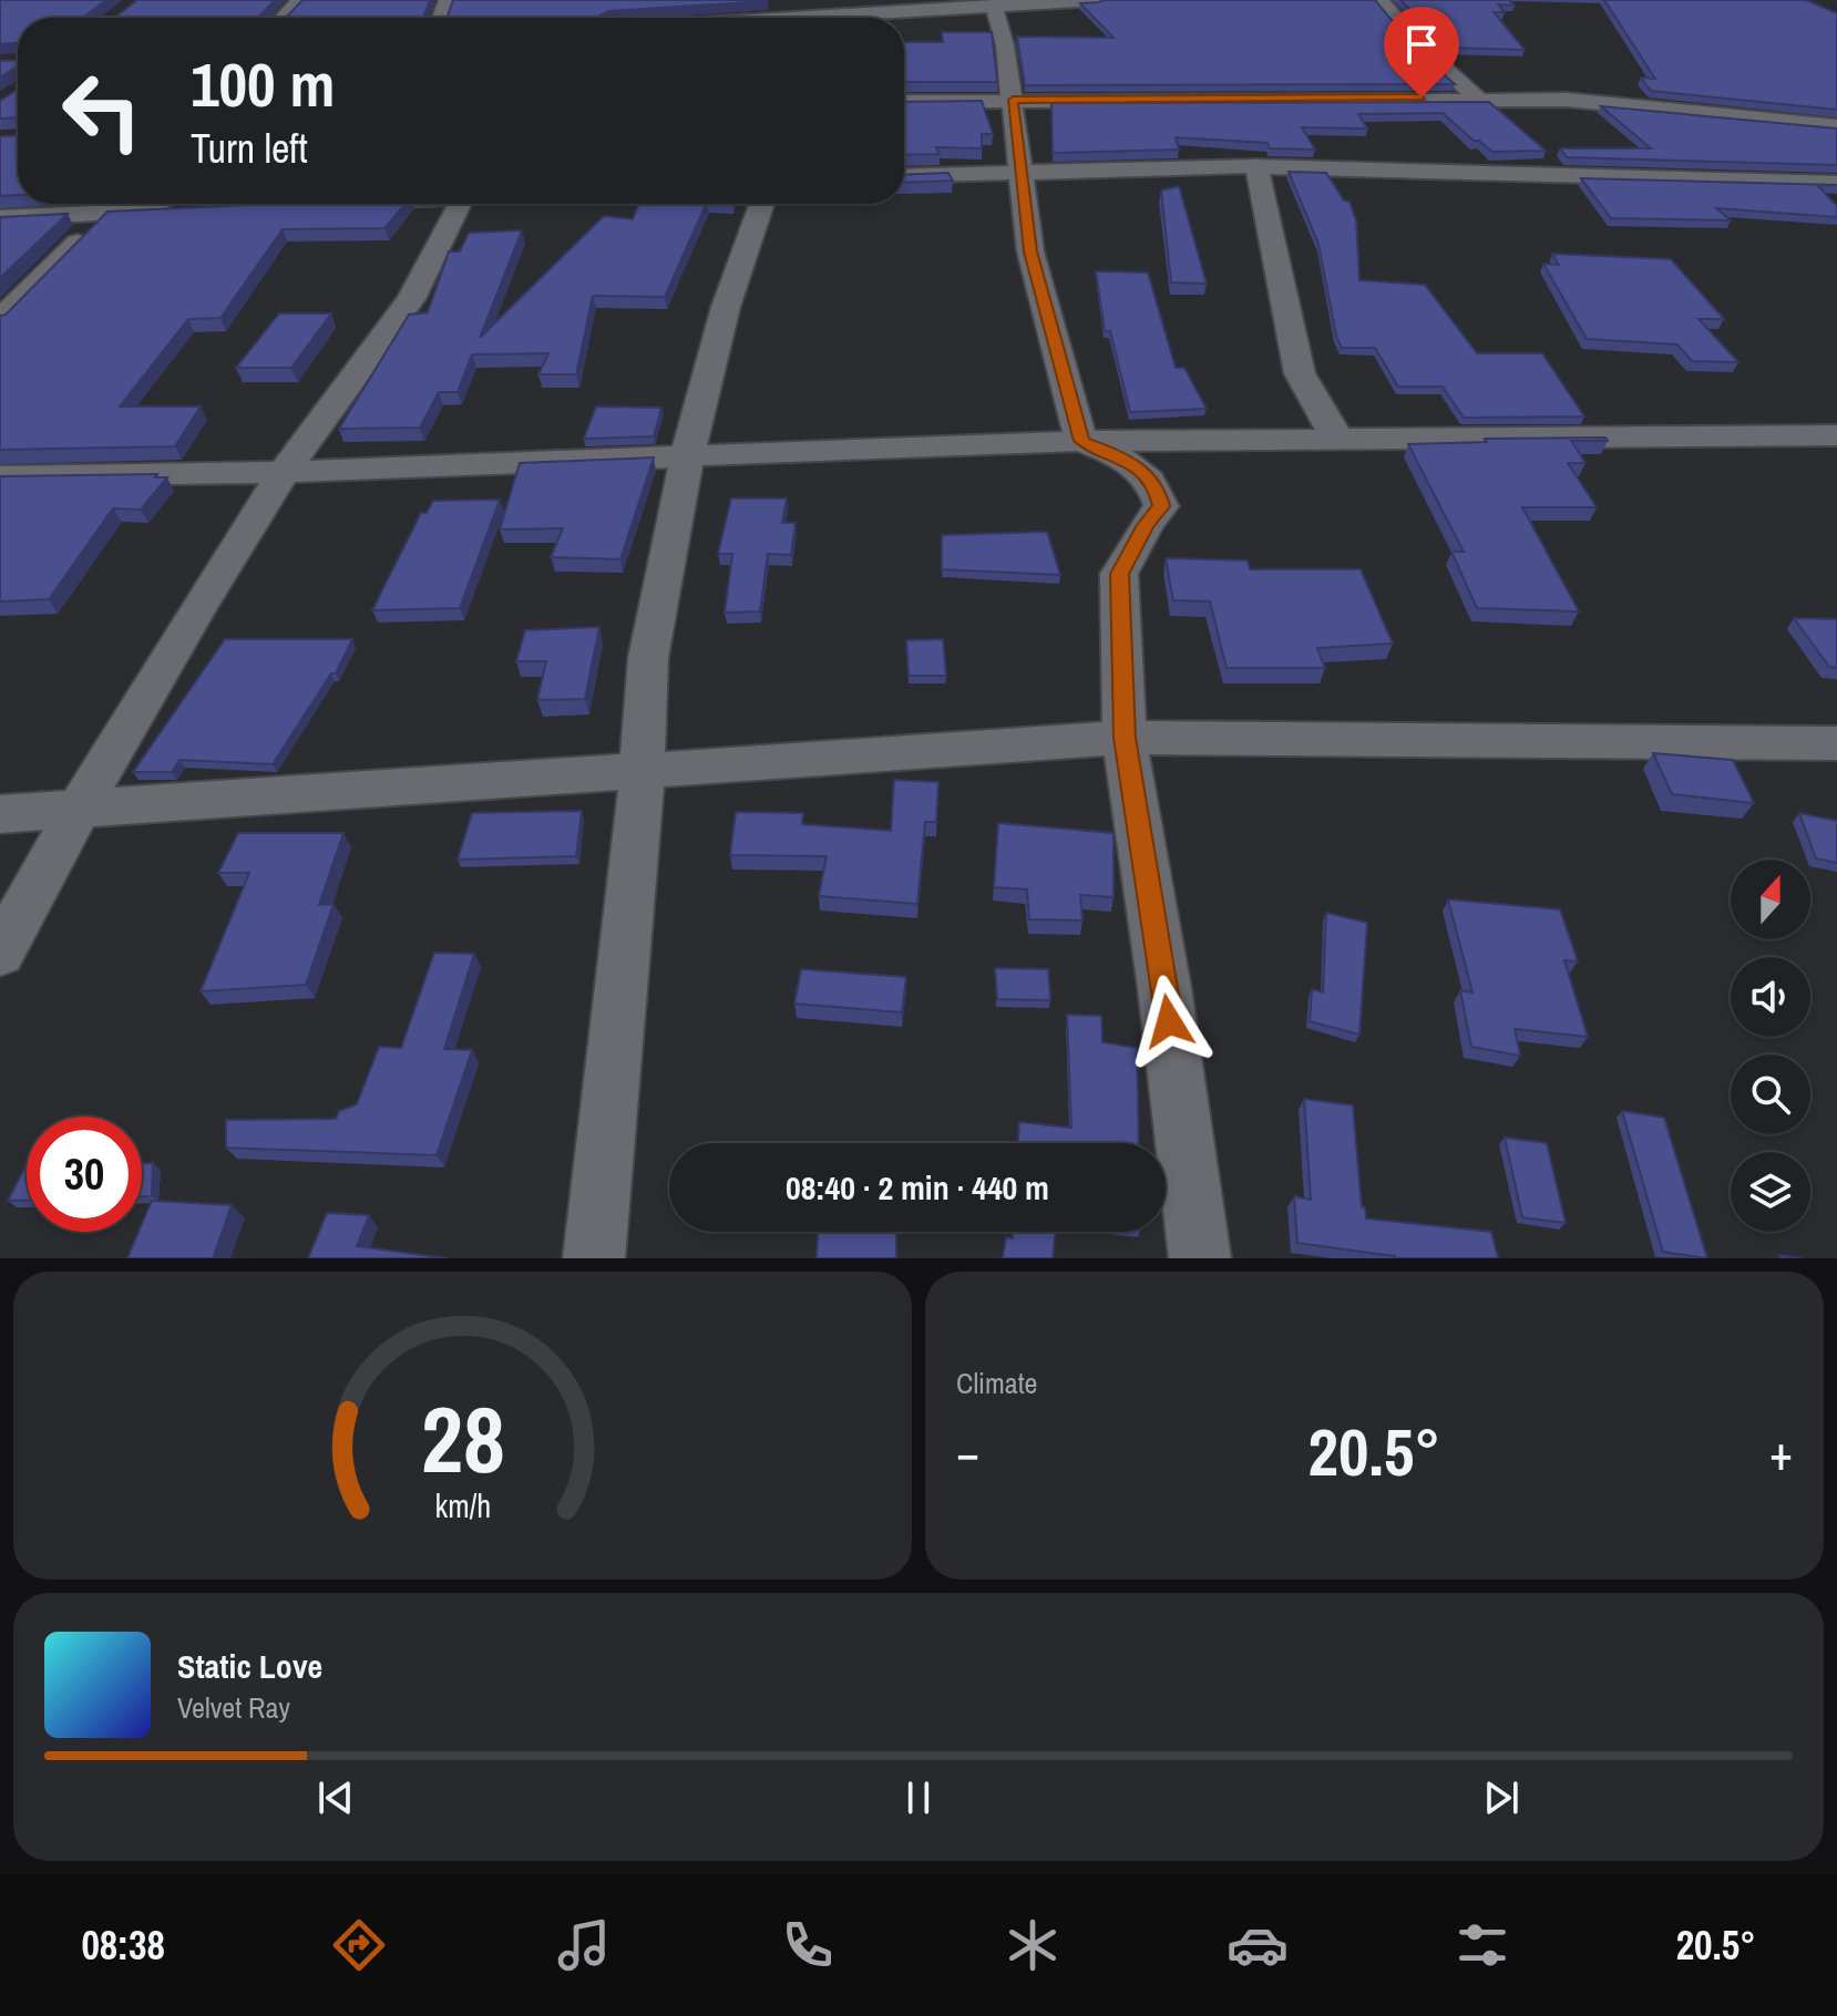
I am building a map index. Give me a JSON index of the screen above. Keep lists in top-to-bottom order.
{
  "north": "top",
  "page": {
    "turn": ["100 m", "Turn left"],
    "limit": "30",
    "trip": "08:40 · 2 min · 440 m",
    "tile": "Climate",
    "heat": ["−", "20.5°", "+"],
    "song": ["Static Love", "Velvet Ray"],
    "tabs": ["08:38", "20.5°"],
    "gauge": ["28", "km/h"]
  }
}
